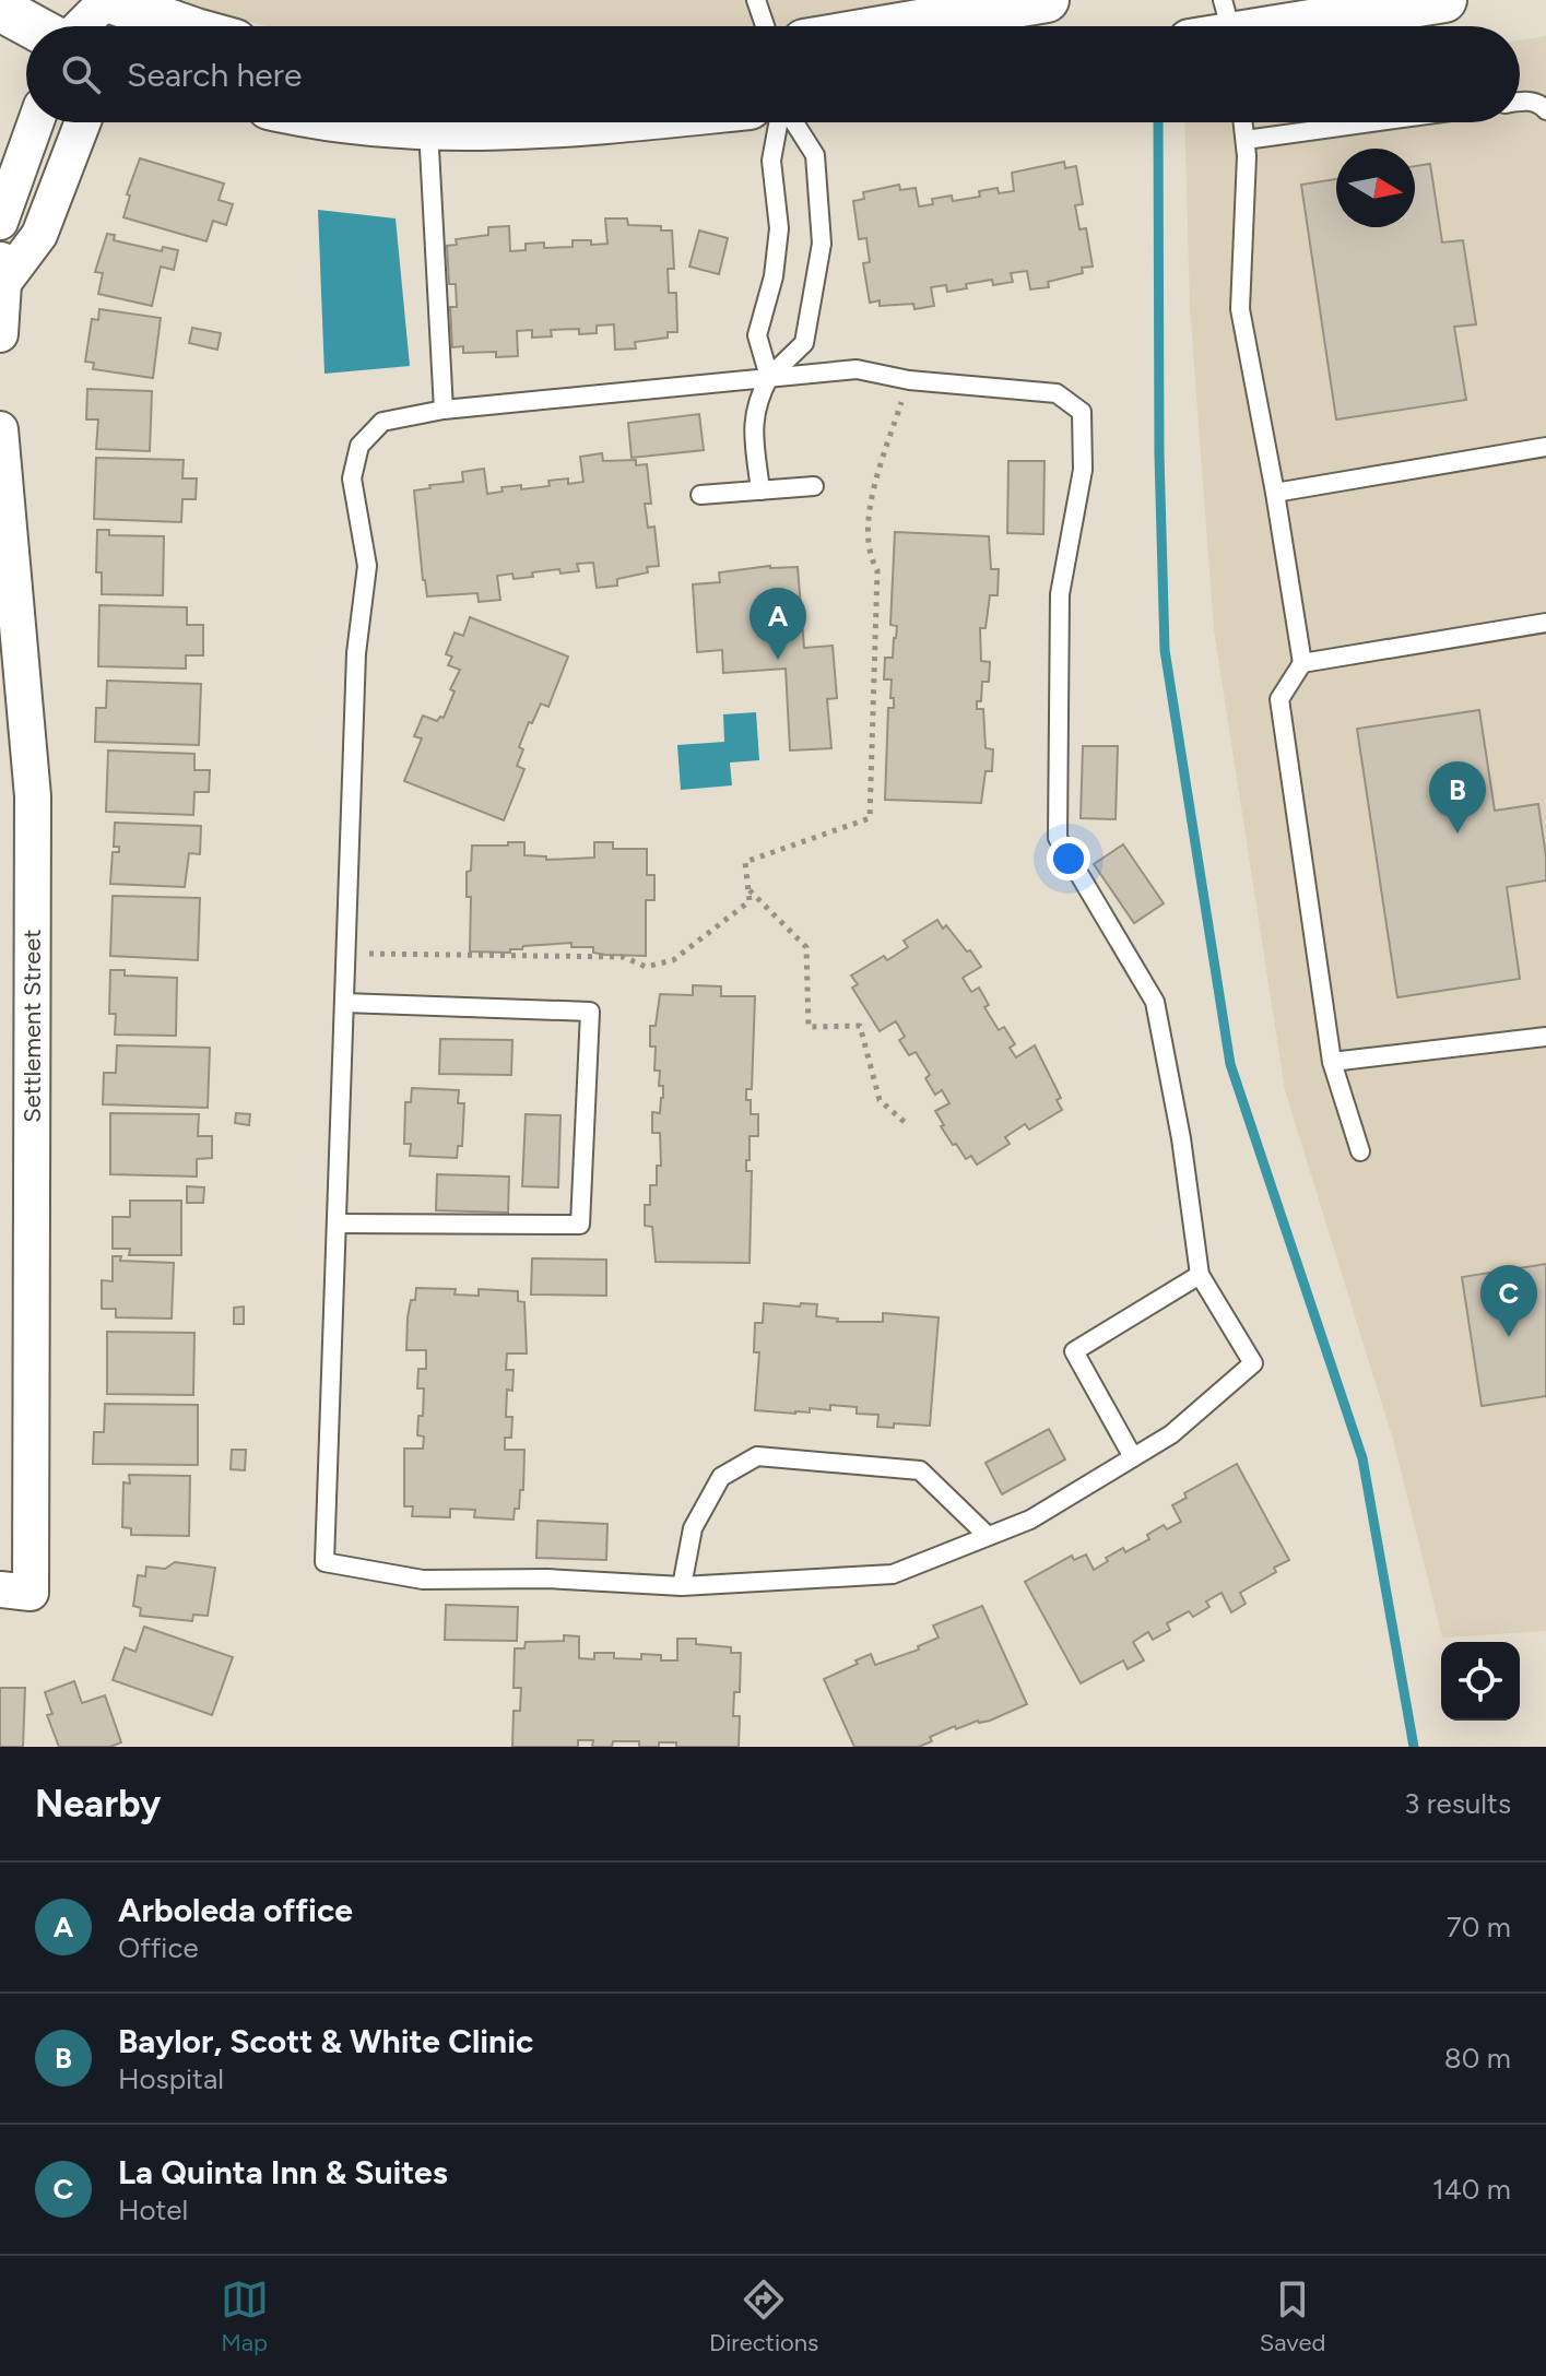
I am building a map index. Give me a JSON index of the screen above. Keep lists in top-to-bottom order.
{
  "streets": {
    "street": ["Settlement Street"]
  },
  "north": "right",
  "page": {
    "search": "Search here",
    "pins": ["A", "B", "C"],
    "heading": ["Nearby", "3 results"],
    "list": [
      {
        "mark": "A",
        "name": "Arboleda office",
        "note": "Office",
        "value": "70 m"
      },
      {
        "mark": "B",
        "name": "Baylor, Scott & White Clinic",
        "note": "Hospital",
        "value": "80 m"
      },
      {
        "mark": "C",
        "name": "La Quinta Inn & Suites",
        "note": "Hotel",
        "value": "140 m"
      }
    ],
    "nav": ["Map", "Directions", "Saved"]
  }
}
